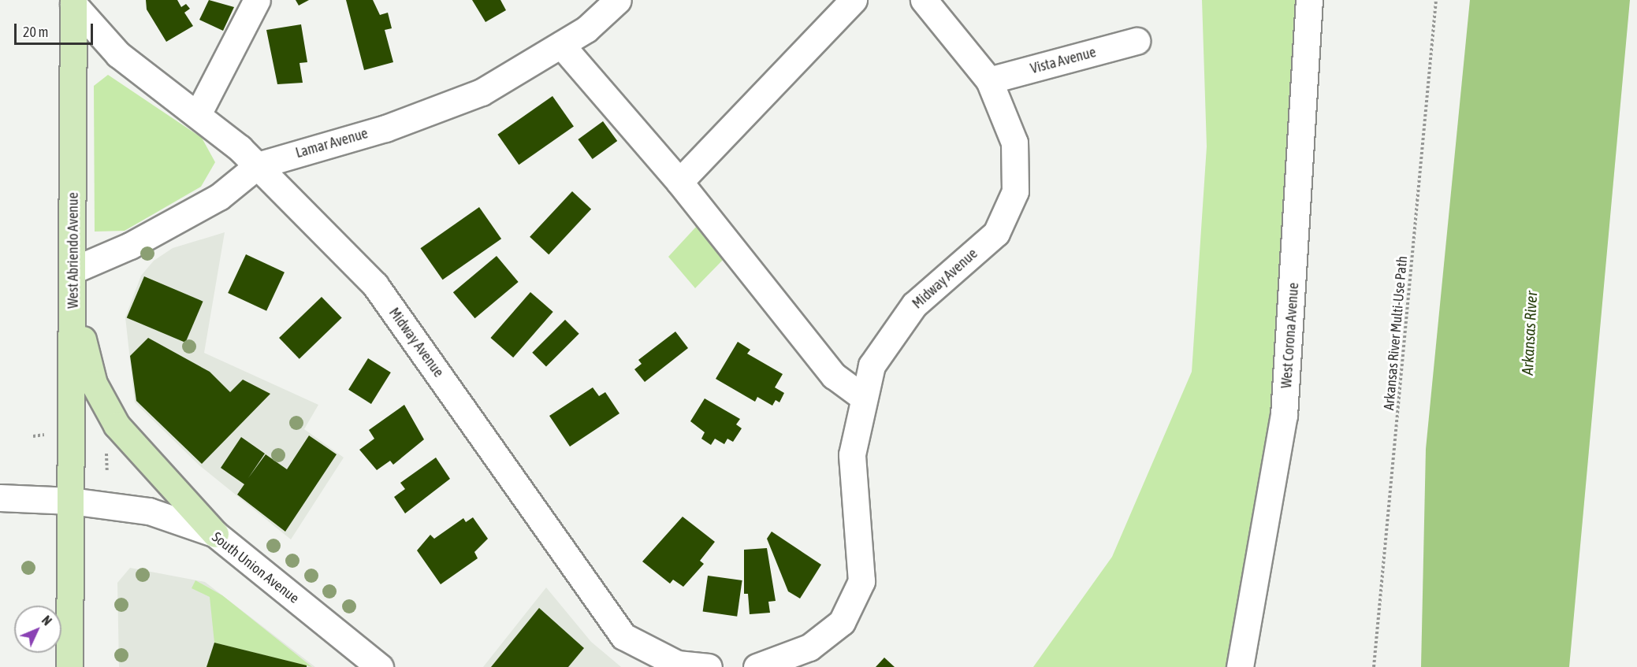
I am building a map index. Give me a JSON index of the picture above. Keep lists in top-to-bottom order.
{
  "streets": {
    "main road": ["West Abriendo Avenue"],
    "street": [
      "Vista Avenue",
      "Lamar Avenue",
      "Midway Avenue",
      "West Corona Avenue",
      "South Union Avenue"
    ],
    "path": ["Arkansas River Multi-Use Path"]
  },
  "crossings": [
    ["Vista Avenue", "Midway Avenue"],
    ["Lamar Avenue", "Midway Avenue"],
    ["West Abriendo Avenue", "South Union Avenue"]
  ],
  "water": ["Arkansas River"],
  "scale_bar": "20 m",
  "north": "top right"
}
